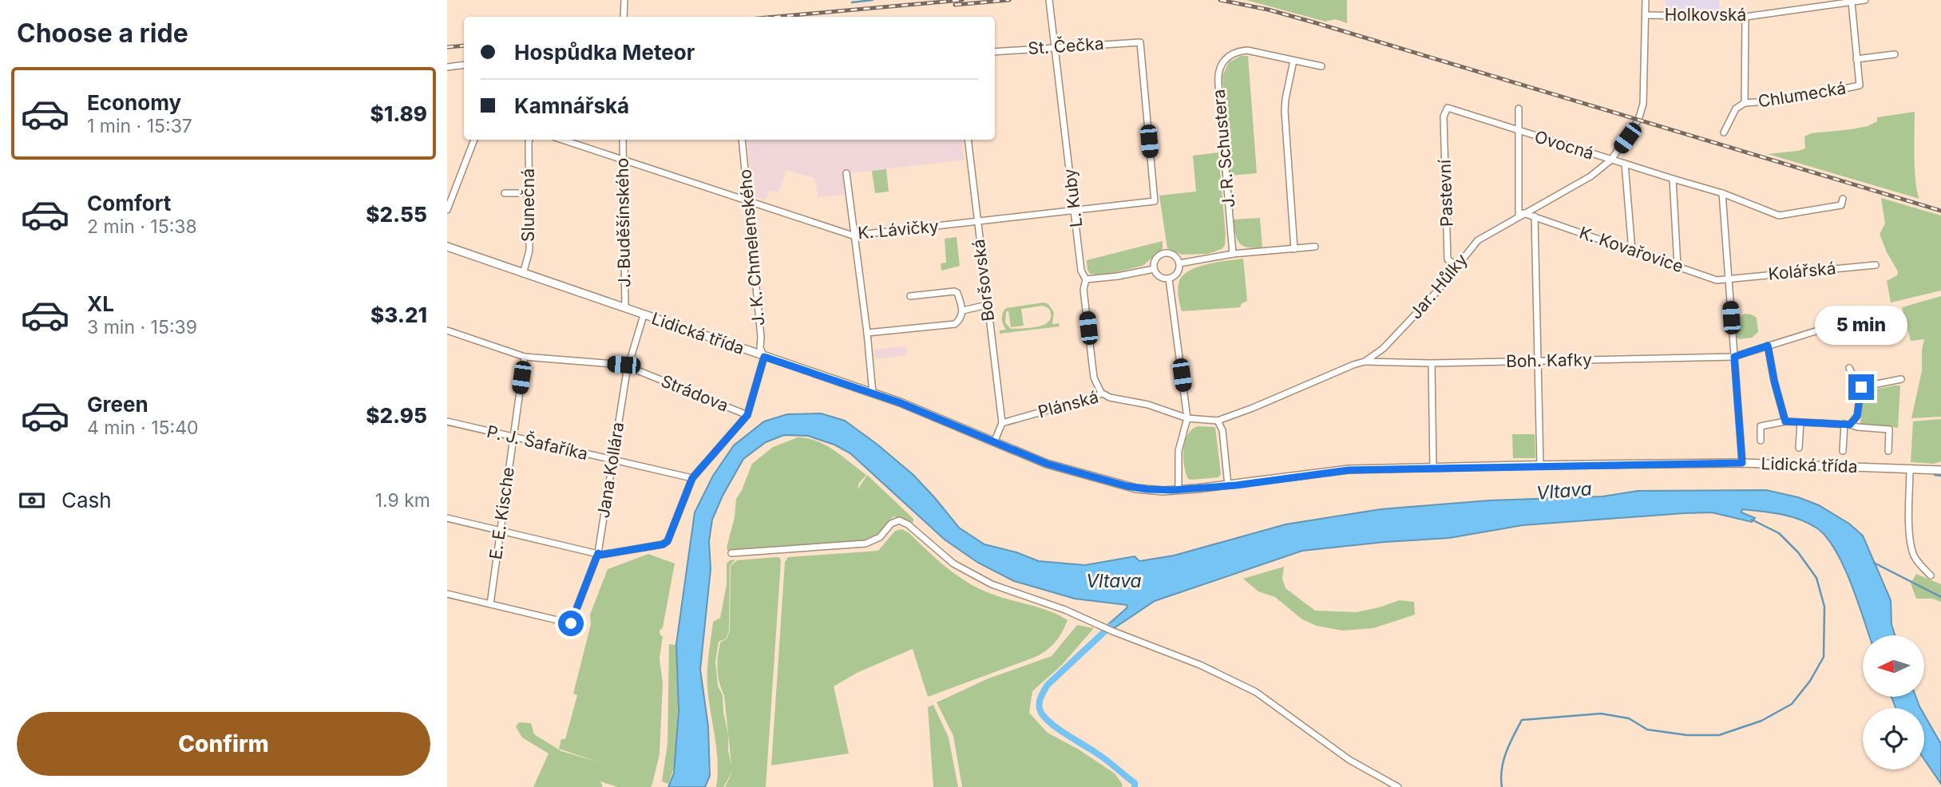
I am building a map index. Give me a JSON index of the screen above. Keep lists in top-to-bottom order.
{
  "streets": {
    "street": [
      "Holkovská",
      "St. Čečka",
      "Chlumecká",
      "Ovocná",
      "J. R. Schustera",
      "Pastevní",
      "L. Kuby",
      "Slunečná",
      "J. Buděšínského",
      "K. Lávičky",
      "J. K. Chmelenského",
      "K. Kovařovice",
      "Kolářská",
      "Boršovská",
      "Jar. Hůlky",
      "Lidická třída",
      "Boh. Kafky",
      "Strádova",
      "Plánská",
      "P. J. Šafaříka",
      "Jana Kollára",
      "E. E. Kische"
    ]
  },
  "crossings": [
    ["Holkovská", "Jar. Hůlky"],
    ["St. Čečka", "L. Kuby"],
    ["St. Čečka", "K. Lávičky"],
    ["Ovocná", "Pastevní"],
    ["Ovocná", "Jar. Hůlky"],
    ["Pastevní", "Jar. Hůlky"],
    ["L. Kuby", "K. Lávičky"],
    ["L. Kuby", "Plánská"],
    ["Slunečná", "Lidická třída"],
    ["J. Buděšínského", "K. Lávičky"],
    ["J. Buděšínského", "Lidická třída"],
    ["K. Lávičky", "J. K. Chmelenského"],
    ["K. Lávičky", "Boršovská"],
    ["J. K. Chmelenského", "Lidická třída"],
    ["K. Kovařovice", "Kolářská"],
    ["K. Kovařovice", "Jar. Hůlky"],
    ["Boršovská", "Plánská"],
    ["Jar. Hůlky", "Boh. Kafky"],
    ["Jar. Hůlky", "Plánská"],
    ["Lidická třída", "Jana Kollára"],
    ["Strádova", "Jana Kollára"],
    ["Strádova", "E. E. Kische"],
    ["P. J. Šafaříka", "Jana Kollára"],
    ["P. J. Šafaříka", "E. E. Kische"],
    ["Jana Kollára", "E. E. Kische"]
  ],
  "water": ["Vltava"],
  "north": "left",
  "page": {
    "heading": "Choose a ride",
    "banner": ["Hospůdka Meteor", "Kamnářská"],
    "list": [
      {
        "name": "Economy",
        "note": "1 min · 15:37",
        "value": "$1.89"
      },
      {
        "name": "Comfort",
        "note": "2 min · 15:38",
        "value": "$2.55"
      },
      {
        "name": "XL",
        "note": "3 min · 15:39",
        "value": "$3.21"
      },
      {
        "name": "Green",
        "note": "4 min · 15:40",
        "value": "$2.95"
      }
    ],
    "bubble": "5 min",
    "pay": ["Cash", "1.9 km"],
    "buttons": "Confirm"
  }
}
